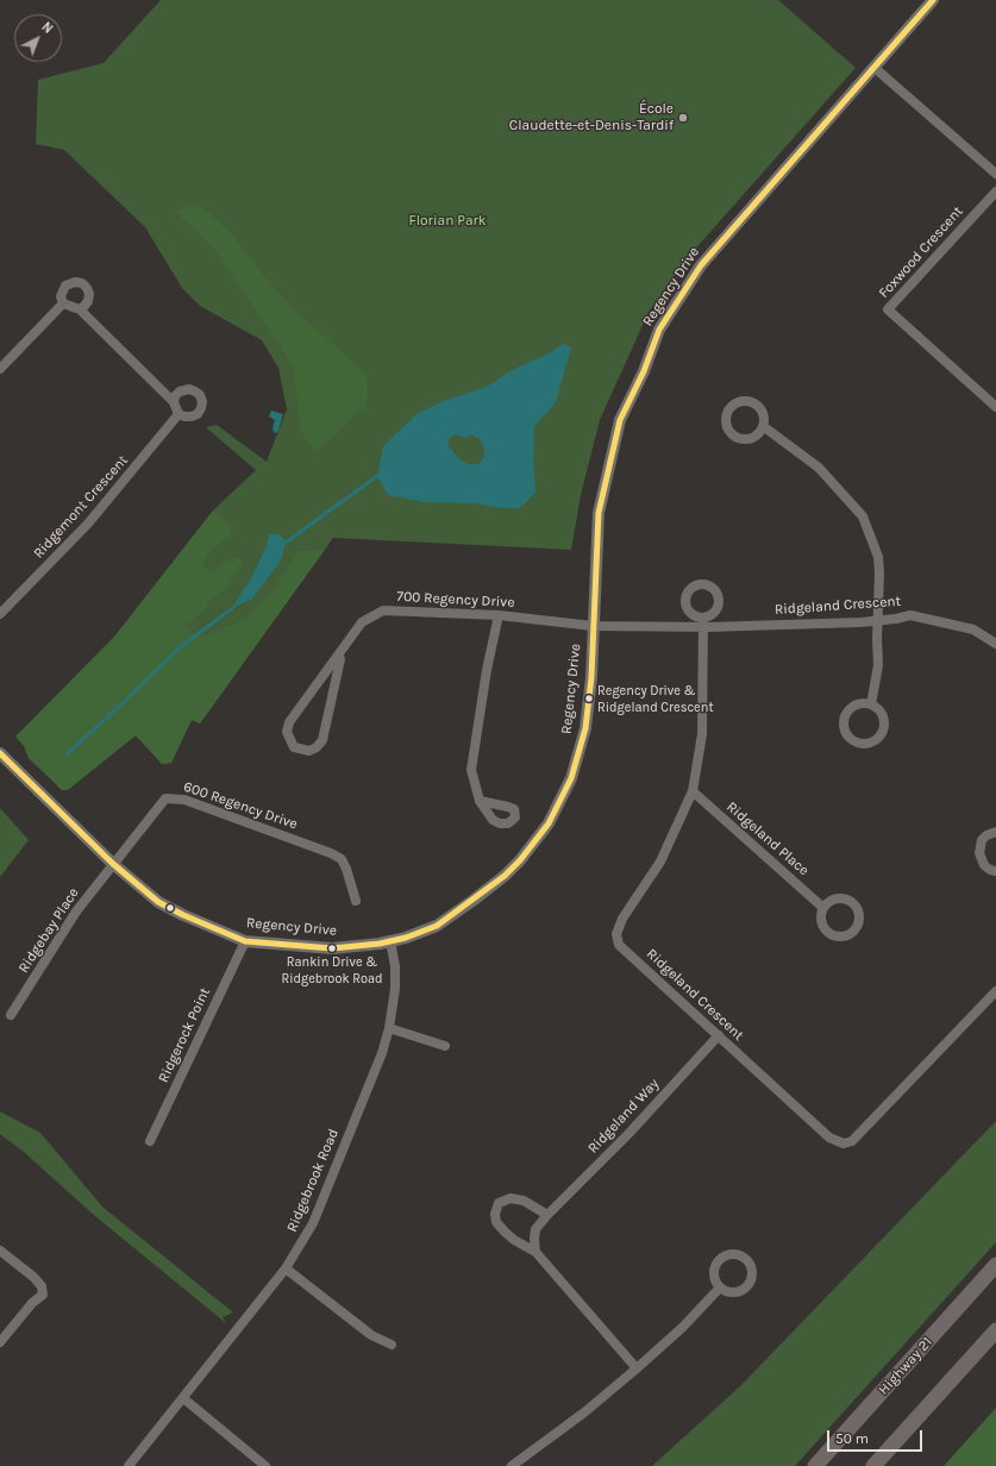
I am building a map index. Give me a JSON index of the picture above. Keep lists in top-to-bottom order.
{
  "streets": {
    "main road": ["Highway 21"],
    "street": [
      "Foxwood Crescent",
      "Regency Drive",
      "Ridgemont Crescent",
      "700 Regency Drive",
      "Ridgeland Crescent",
      "600 Regency Drive",
      "Ridgeland Place",
      "Ridgebay Place",
      "Ridgerock Point",
      "Ridgeland Way",
      "Ridgebrook Road"
    ]
  },
  "crossings": [
    ["Regency Drive", "700 Regency Drive"],
    ["Regency Drive", "Ridgeland Crescent"],
    ["Regency Drive", "600 Regency Drive"],
    ["Regency Drive", "Ridgebay Place"],
    ["Regency Drive", "Ridgerock Point"],
    ["Regency Drive", "Ridgebrook Road"],
    ["700 Regency Drive", "Ridgeland Crescent"],
    ["Ridgeland Crescent", "Ridgeland Place"],
    ["Ridgeland Crescent", "Ridgeland Way"],
    ["600 Regency Drive", "Ridgebay Place"]
  ],
  "parks": ["Florian Park"],
  "places": ["École Claudette-et-Denis-Tardif", "Regency Drive & Ridgeland Crescent", "Rankin Drive & Ridgebrook Road"],
  "scale_bar": "50 m",
  "north": "top right"
}
